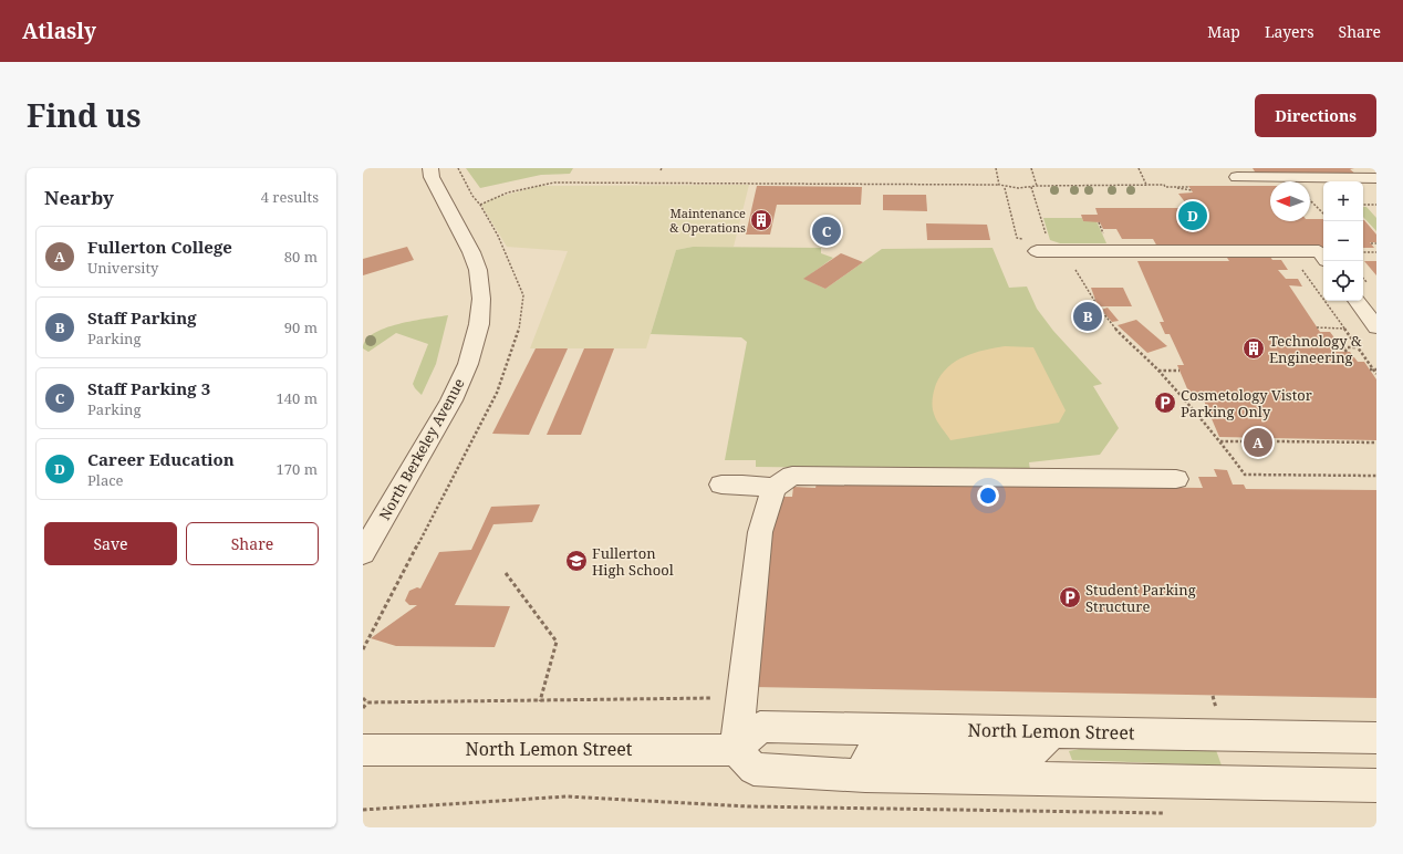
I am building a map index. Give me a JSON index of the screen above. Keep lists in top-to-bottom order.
{
  "streets": {
    "street": ["North Berkeley Avenue", "North Lemon Street"]
  },
  "places": {
    "building": ["Maintenance & Operations", "Technology & Engineering"],
    "parking": ["Cosmetology Vistor Parking Only", "Student Parking Structure"],
    "school or university": ["Fullerton High School"]
  },
  "north": "left",
  "page": {
    "header": "Atlasly",
    "nav": ["Map", "Layers", "Share"],
    "title": "Find us",
    "buttons": [
      "Directions",
      ["Save", "Share"]
    ],
    "heading": ["Nearby", "4 results"],
    "map_buttons": ["+", "−"],
    "pins": [
      "D",
      "C",
      "B",
      "A"
    ],
    "list": [
      {
        "mark": "A",
        "name": "Fullerton College",
        "note": "University",
        "value": "80 m"
      },
      {
        "mark": "B",
        "name": "Staff Parking",
        "note": "Parking",
        "value": "90 m"
      },
      {
        "mark": "C",
        "name": "Staff Parking 3",
        "note": "Parking",
        "value": "140 m"
      },
      {
        "mark": "D",
        "name": "Career Education",
        "note": "Place",
        "value": "170 m"
      }
    ]
  }
}
